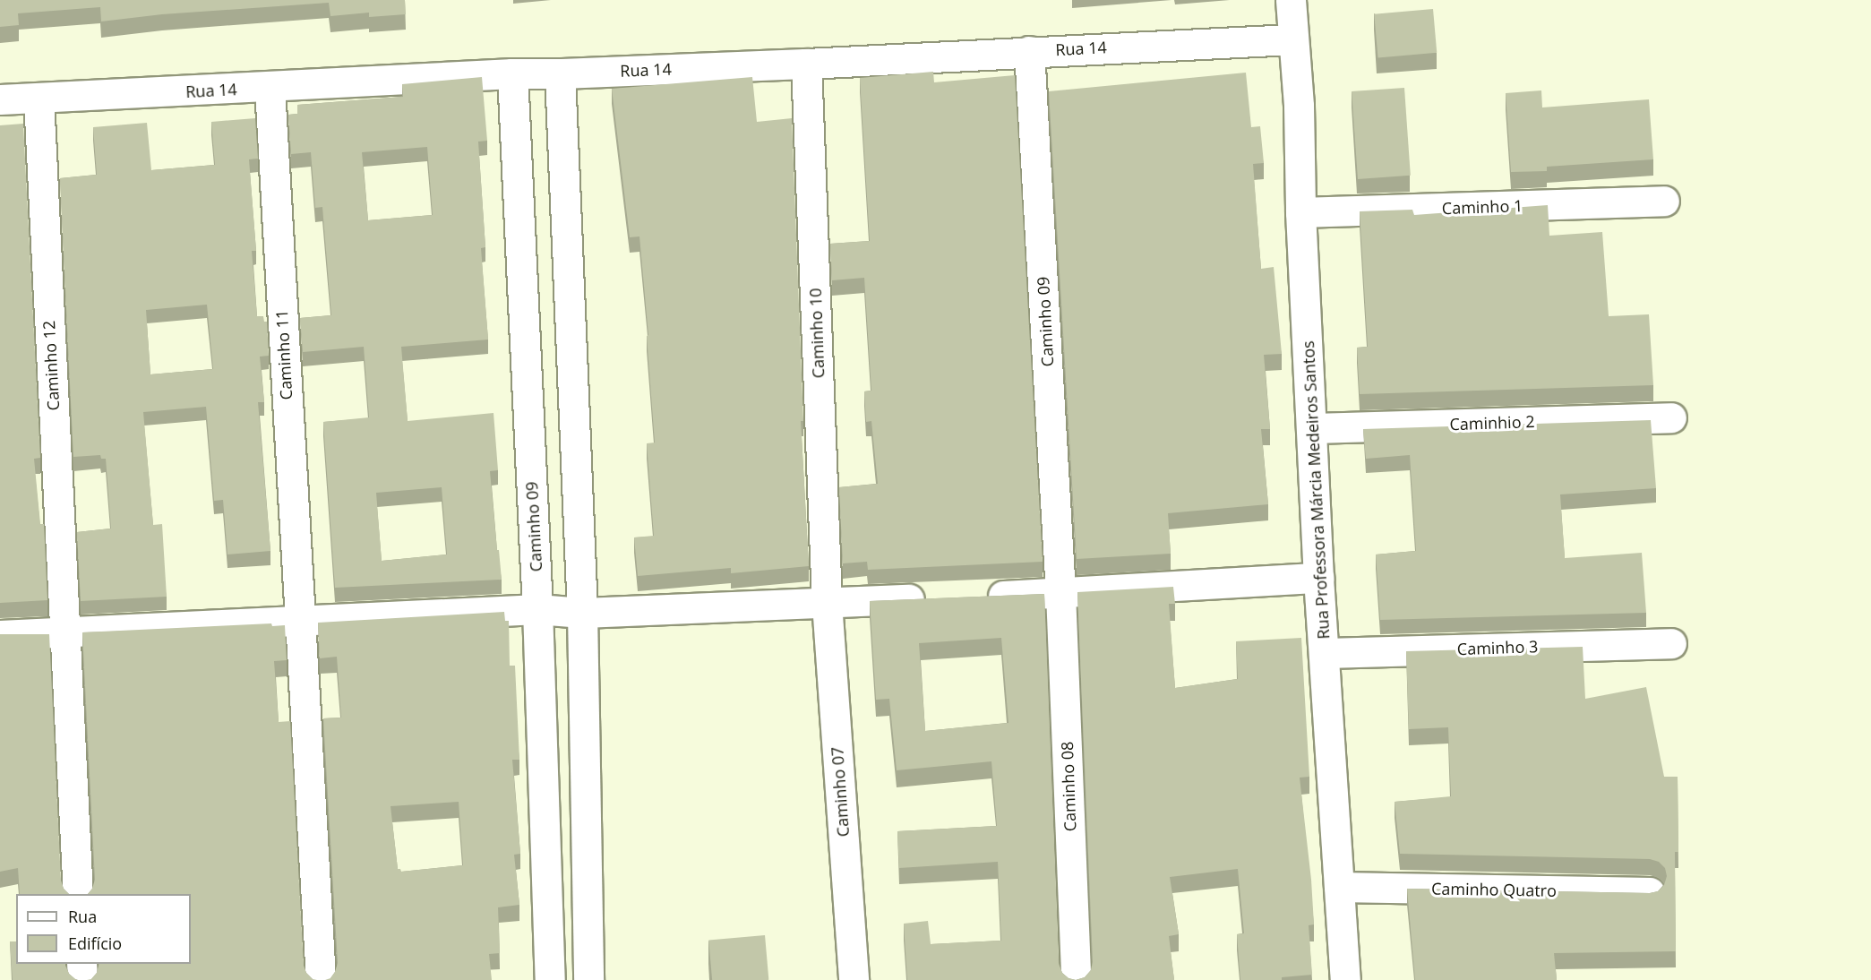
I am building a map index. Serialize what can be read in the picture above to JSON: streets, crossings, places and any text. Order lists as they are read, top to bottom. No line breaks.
{"streets":{"street":["Rua 14","Caminho 1","Caminho 09","Caminho 10","Caminho 11","Caminho 12","Caminhio 2","Rua Professora Márcia Medeiros Santos","Caminho 3","Caminho 08","Caminho 07","Caminho Quatro"]},"crossings":[["Rua 14","Caminho 09"],["Rua 14","Caminho 10"],["Rua 14","Caminho 11"],["Rua 14","Caminho 12"],["Rua 14","Rua Professora Márcia Medeiros Santos"],["Caminho 1","Rua Professora Márcia Medeiros Santos"],["Caminho 09","Caminho 08"],["Caminho 10","Caminho 07"],["Caminhio 2","Rua Professora Márcia Medeiros Santos"],["Rua Professora Márcia Medeiros Santos","Caminho 3"],["Rua Professora Márcia Medeiros Santos","Caminho Quatro"]],"legend":["Rua","Edifício"]}
